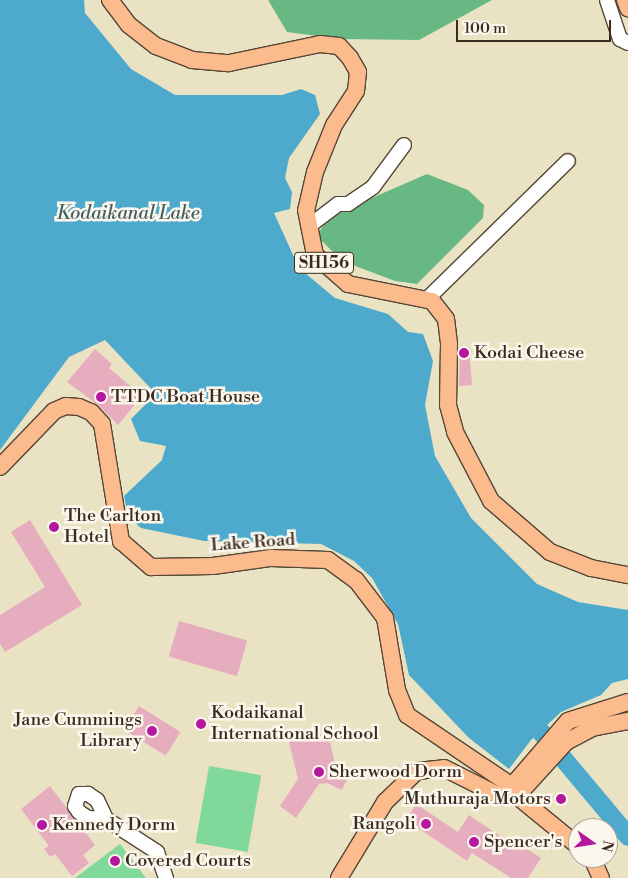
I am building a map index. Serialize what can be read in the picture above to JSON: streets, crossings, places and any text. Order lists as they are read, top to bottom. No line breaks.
{"streets":{"main road":["SH156","Lake Road"]},"water":["Kodaikanal Lake"],"places":["Kodai Cheese","TTDC Boat House","The Carlton Hotel","Kodaikanal International School","Jane Cummings Library","Sherwood Dorm","Muthuraja Motors","Rangoli","Kennedy Dorm","Spencer's","Covered Courts"],"scale_bar":"100 m","north":"right"}
